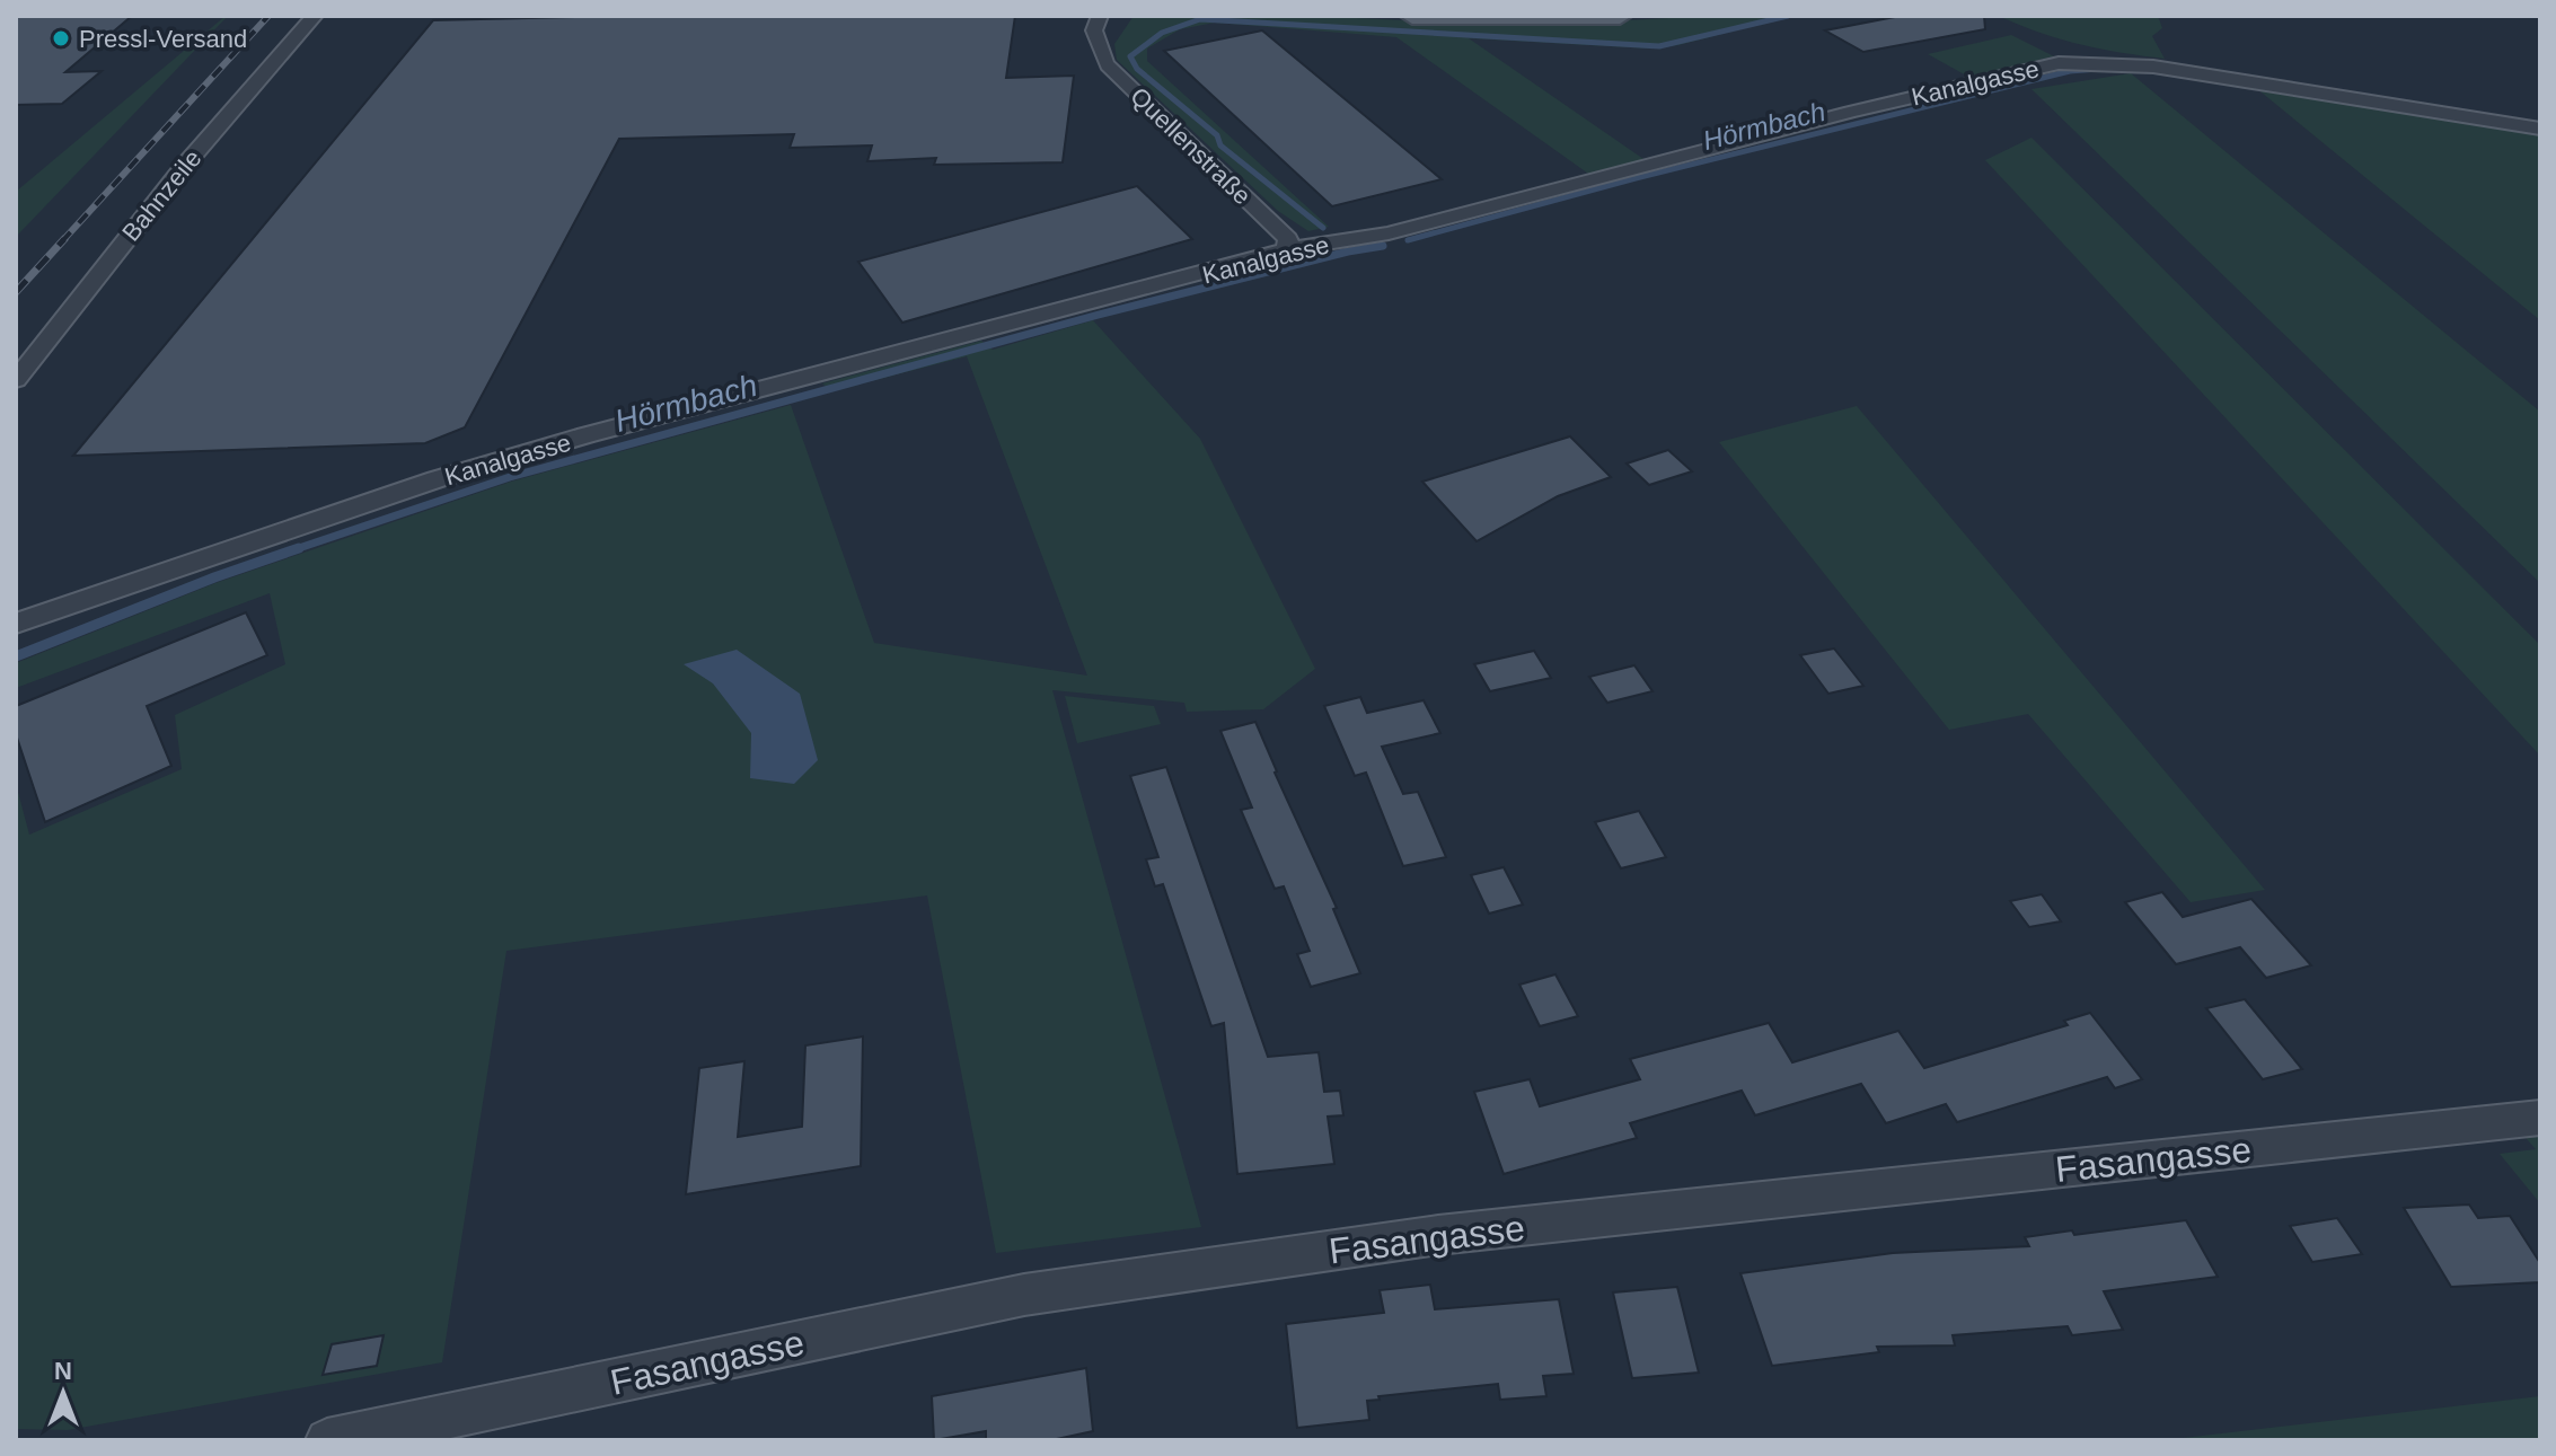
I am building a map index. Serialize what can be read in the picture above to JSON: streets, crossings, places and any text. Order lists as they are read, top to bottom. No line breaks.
{"streets":{"street":["Kanalgasse","Quellenstraße","Bahnzeile","Fasangasse"]},"crossings":[["Kanalgasse","Quellenstraße"]],"water":["Hörmbach"],"places":["Pressl-Versand"],"north":"top"}
